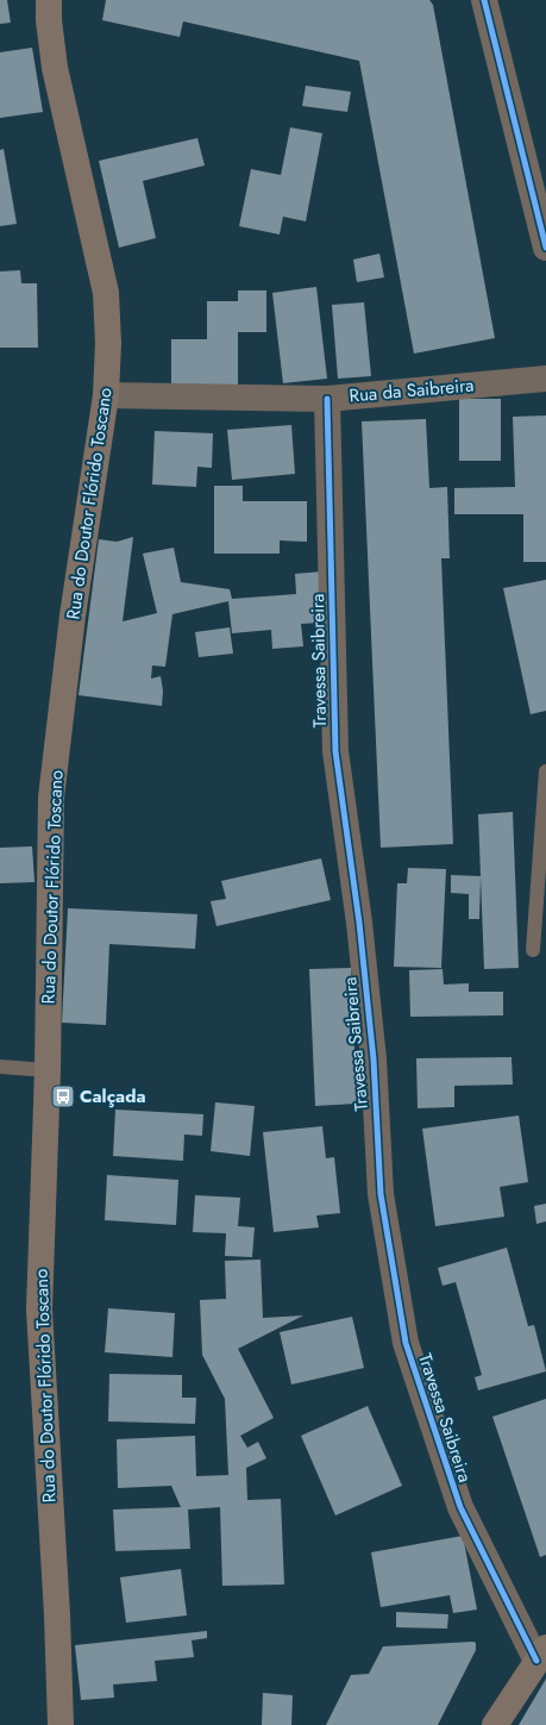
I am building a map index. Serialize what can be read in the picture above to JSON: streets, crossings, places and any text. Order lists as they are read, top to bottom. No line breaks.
{"streets":{"main road":["Rua do Doutor Flórido Toscano"],"street":["Rua da Saibreira","Travessa Saibreira"]},"crossings":[["Rua da Saibreira","Rua do Doutor Flórido Toscano"],["Rua da Saibreira","Travessa Saibreira"]],"places":{"bus stop":["Calçada"]}}
